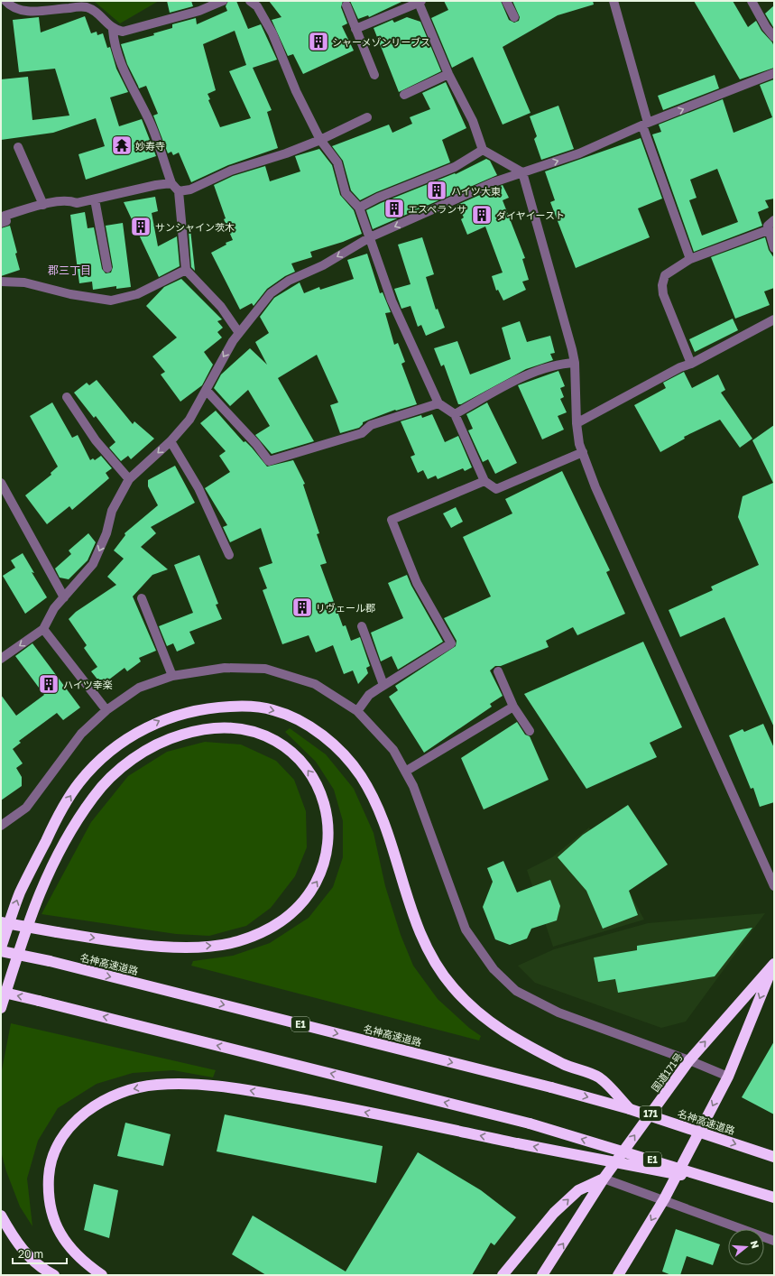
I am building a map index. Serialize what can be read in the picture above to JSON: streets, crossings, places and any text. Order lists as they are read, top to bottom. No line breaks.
{"streets":{"highway":["名神高速道路","E1","国道171号","171"]},"districts":["郡三丁目"],"places":{"building":["シャーメゾンリーブス","ハイツ大東","エスペランサ","ダイヤイースト","サンシャイン茨木","リヴェール郡","ハイツ幸楽"],"temple":["妙寿寺"]},"scale_bar":"20 m","north":"right"}
